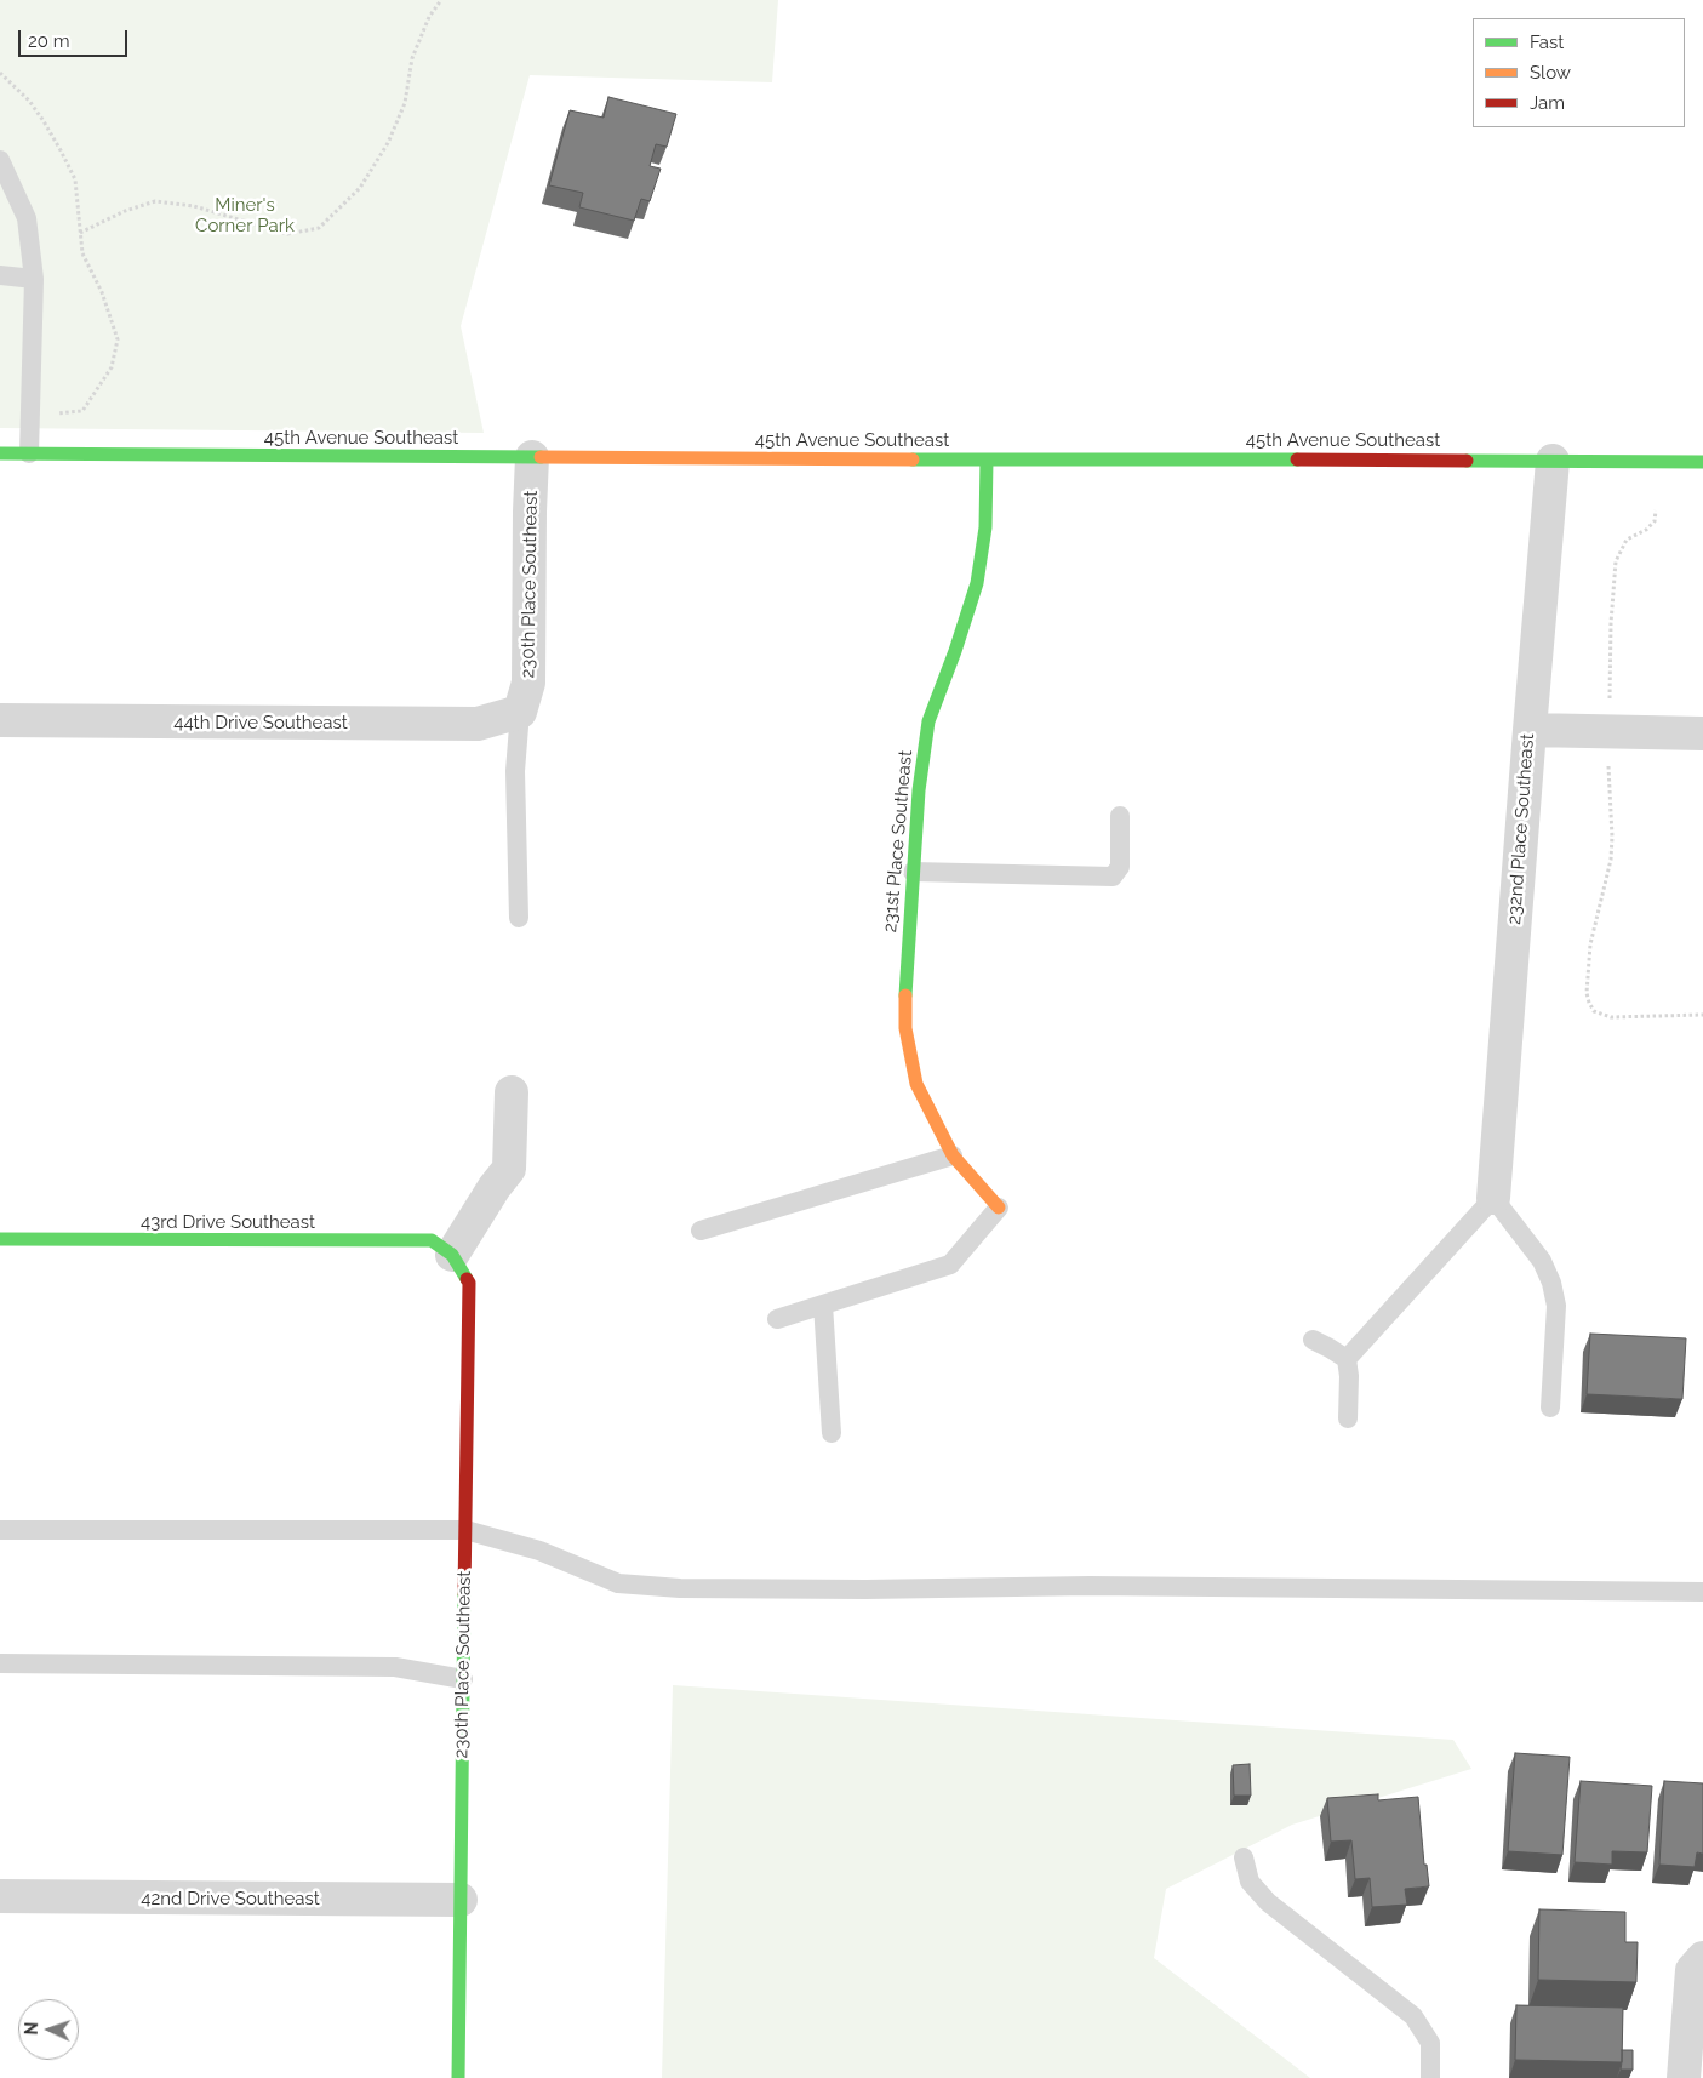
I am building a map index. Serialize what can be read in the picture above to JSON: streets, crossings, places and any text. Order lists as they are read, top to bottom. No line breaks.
{"streets":{"street":["45th Avenue Southeast","230th Place Southeast","44th Drive Southeast","232nd Place Southeast","231st Place Southeast","43rd Drive Southeast","42nd Drive Southeast"]},"crossings":[["45th Avenue Southeast","230th Place Southeast"],["45th Avenue Southeast","232nd Place Southeast"],["45th Avenue Southeast","231st Place Southeast"],["230th Place Southeast","44th Drive Southeast"],["230th Place Southeast","43rd Drive Southeast"],["230th Place Southeast","42nd Drive Southeast"]],"parks":["Miner's Corner Park"],"legend":["Fast","Slow","Jam"],"scale_bar":"20 m","north":"left"}
